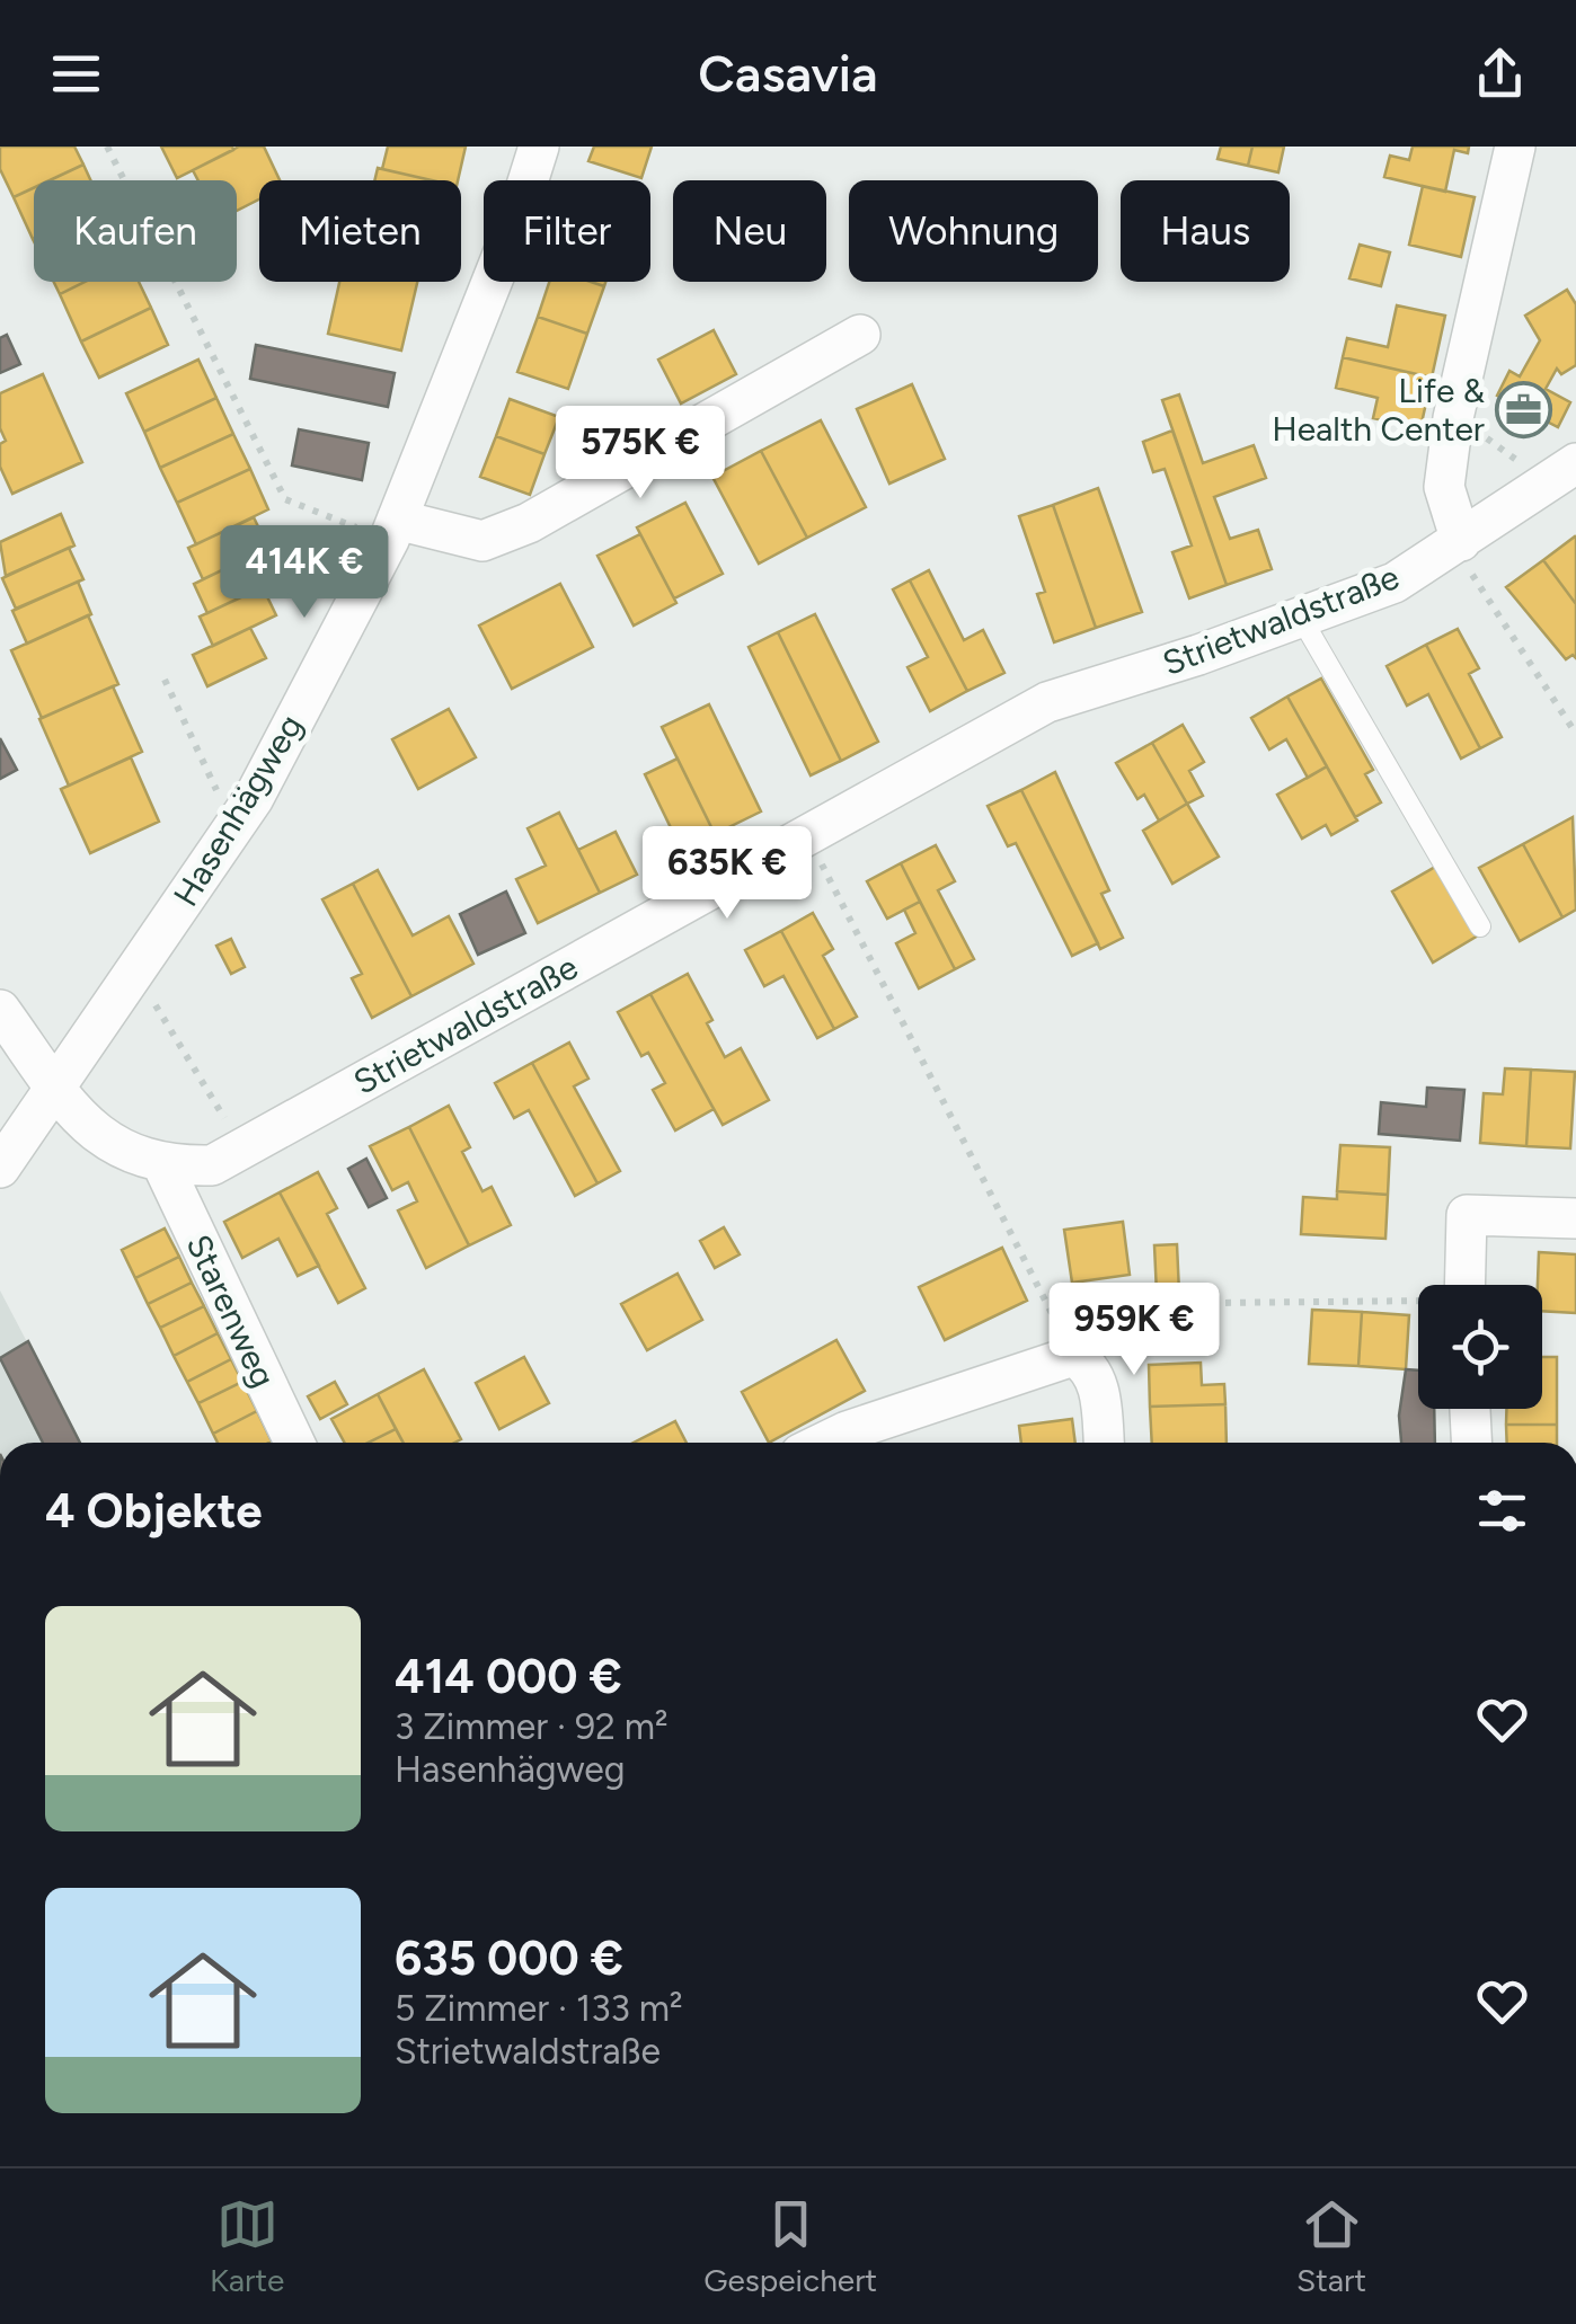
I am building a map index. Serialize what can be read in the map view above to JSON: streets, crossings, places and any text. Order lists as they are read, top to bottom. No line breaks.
{"streets":{"street":["Strietwaldstraße","Hasenhägweg","Starenweg"]},"crossings":[["Strietwaldstraße","Starenweg"]],"places":{"office":["Life & Health Center"]},"page":{"header":"Casavia","chip":["Kaufen","Mieten","Filter","Neu","Wohnung","Haus"],"price":["575K €","414K €","635K €","959K €"],"heading":"4 Objekte","list":[{"name":"414 000 €","note":"3 Zimmer · 92 m² · Hasenhägweg"},{"name":"635 000 €","note":"5 Zimmer · 133 m² · Strietwaldstraße"}],"tabs":["Karte","Gespeichert","Start"]}}
